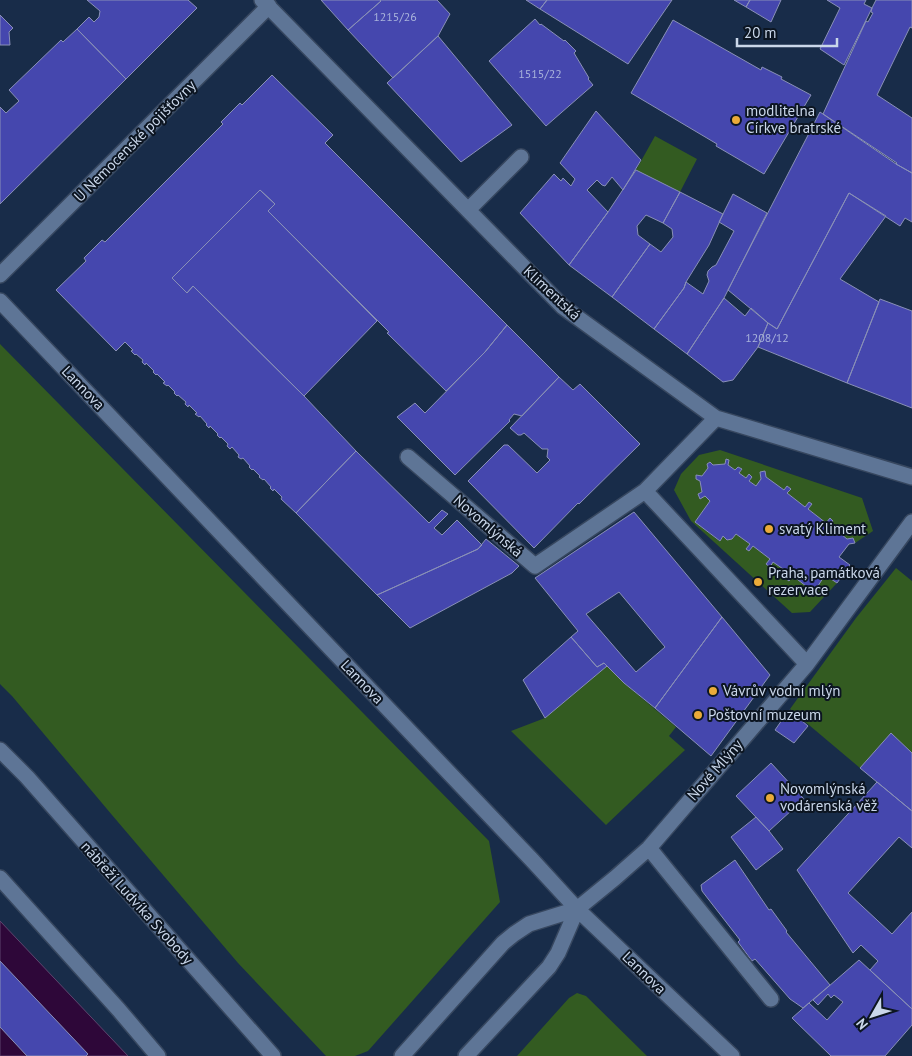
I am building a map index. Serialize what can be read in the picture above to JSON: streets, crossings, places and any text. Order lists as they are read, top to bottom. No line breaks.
{"streets":{"street":["U Nemocenské pojišťovny","Klimentská","Lannova","Novomlýnská","Nové Mlýny","nábřeží Ludvíka Svobody"]},"crossings":[["U Nemocenské pojišťovny","Klimentská"],["Klimentská","Novomlýnská"],["Lannova","Nové Mlýny"]],"places":["modlitelna Církve bratrské","svatý Kliment","Praha, památková rezervace","Vávrův vodní mlýn","Poštovní muzeum","Novomlýnská vodárenská věž"],"house_numbers":["1215/26","1515/22","1208/12"],"scale_bar":"20 m","north":"bottom left"}
